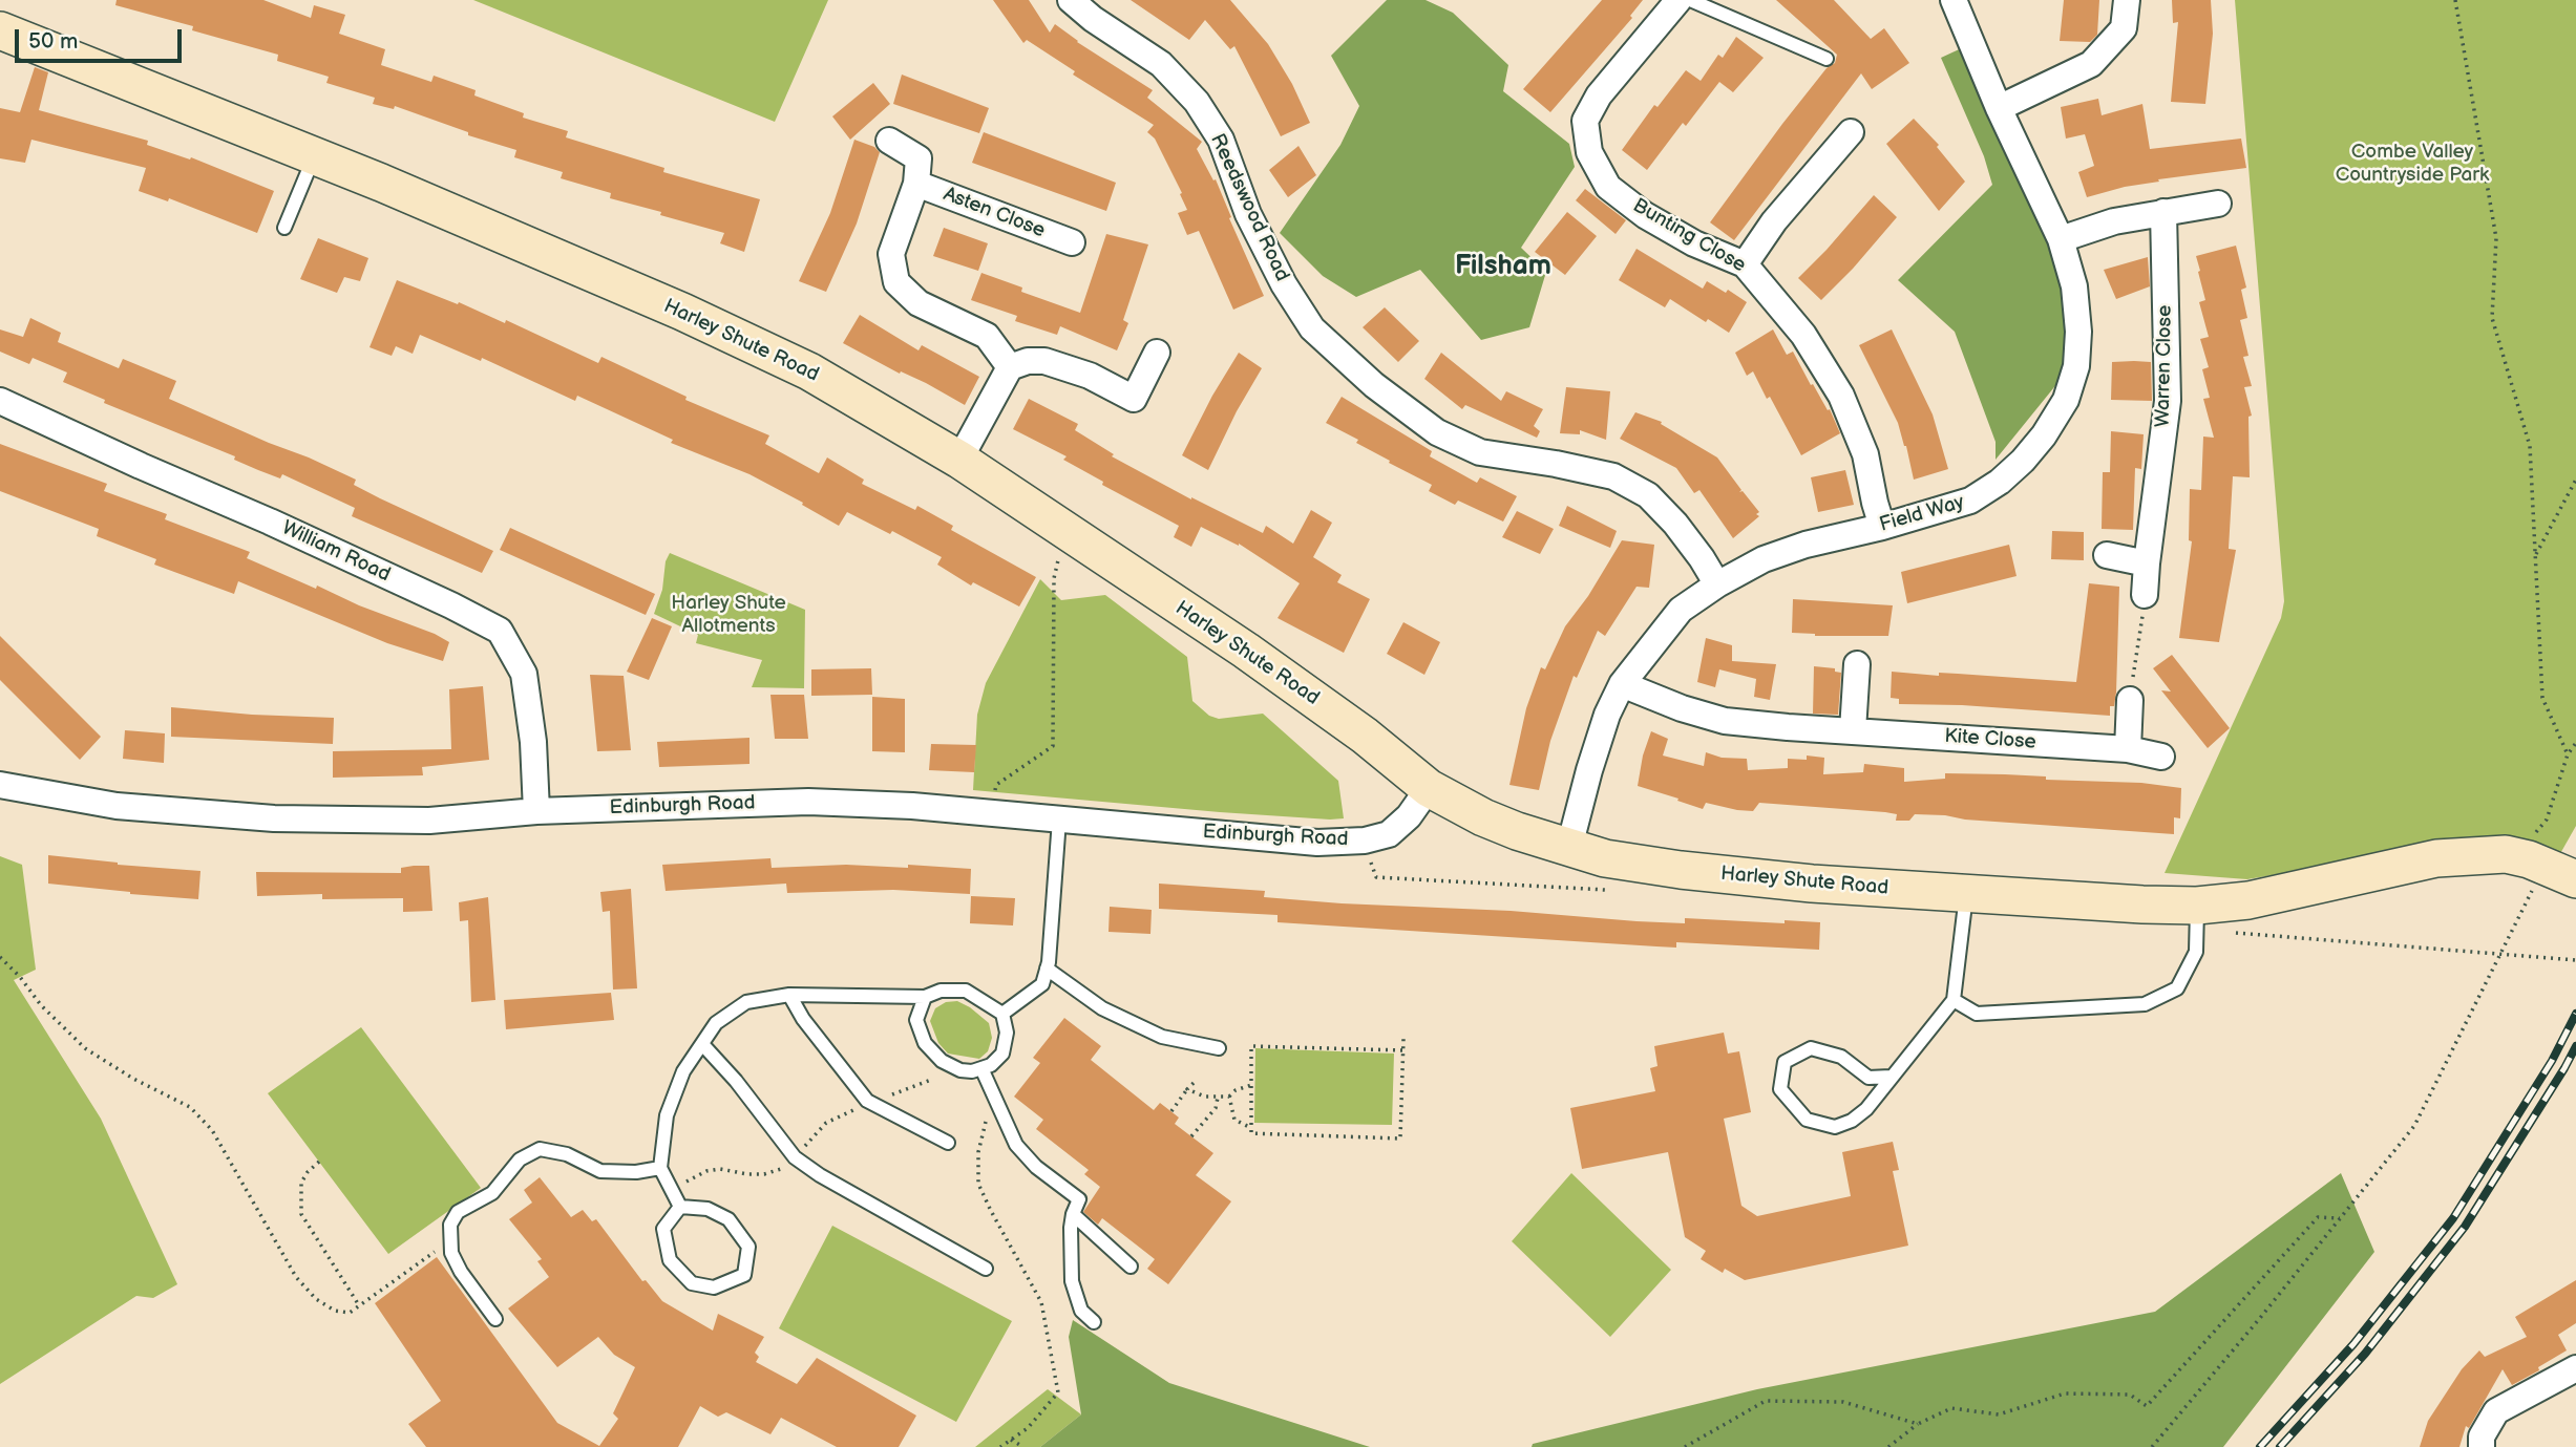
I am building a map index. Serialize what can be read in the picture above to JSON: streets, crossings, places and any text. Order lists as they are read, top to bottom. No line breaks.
{"streets":{"main road":["Harley Shute Road"],"street":["Reedswood Road","Asten Close","Bunting Close","Warren Close","Field Way","William Road","Kite Close","Edinburgh Road"]},"crossings":[["Reedswood Road","Field Way"],["Bunting Close","Field Way"],["Harley Shute Road","Field Way"],["Harley Shute Road","Edinburgh Road"],["Field Way","Kite Close"],["William Road","Edinburgh Road"]],"districts":["Filsham"],"parks":["Combe Valley Countryside Park","Harley Shute Allotments"],"scale_bar":"50 m"}
